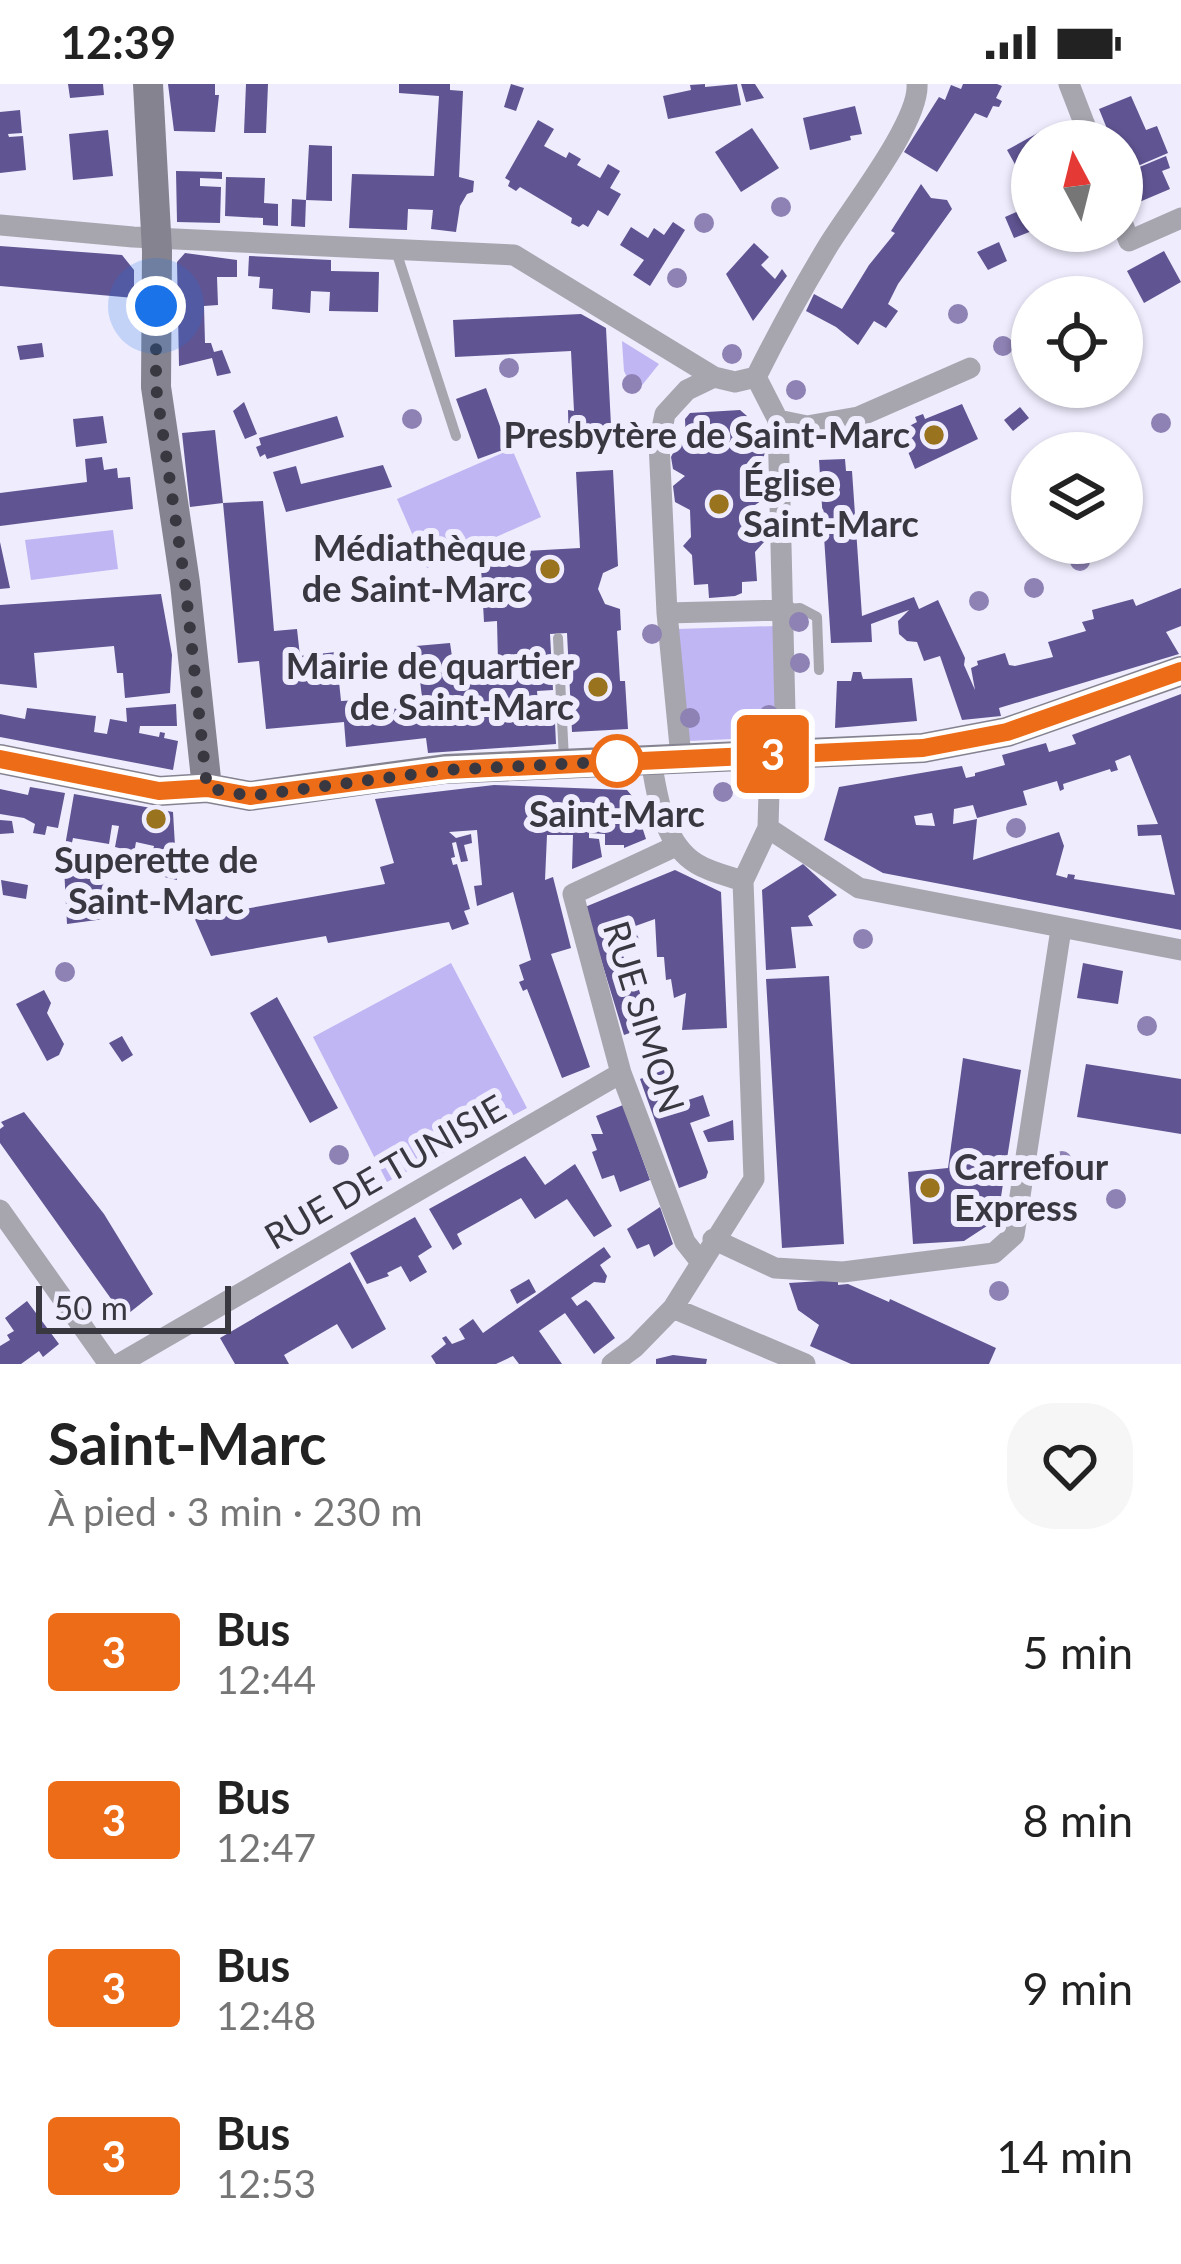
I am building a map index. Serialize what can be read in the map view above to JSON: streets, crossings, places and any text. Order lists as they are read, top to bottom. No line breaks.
{"streets":{"street":["RUE SIMON","RUE DE TUNISIE"]},"crossings":[["RUE SIMON","RUE DE TUNISIE"]],"places":["Presbytère de Saint-Marc","Église Saint-Marc","Médiathèque de Saint-Marc","Mairie de quartier de Saint-Marc","Saint-Marc","Superette de Saint-Marc","Carrefour Express"],"lines":["bus line 3"],"scale_bar":"50 m","north":"top","page":{"status":"12:39","on_map":"3","scale":"50 m","heading":["Saint-Marc","À pied · 3 min · 230 m"],"list":[{"mark":"3","name":"Bus","note":"12:44","value":"5 min"},{"mark":"3","name":"Bus","note":"12:47","value":"8 min"},{"mark":"3","name":"Bus","note":"12:48","value":"9 min"},{"mark":"3","name":"Bus","note":"12:53","value":"14 min"}]}}
